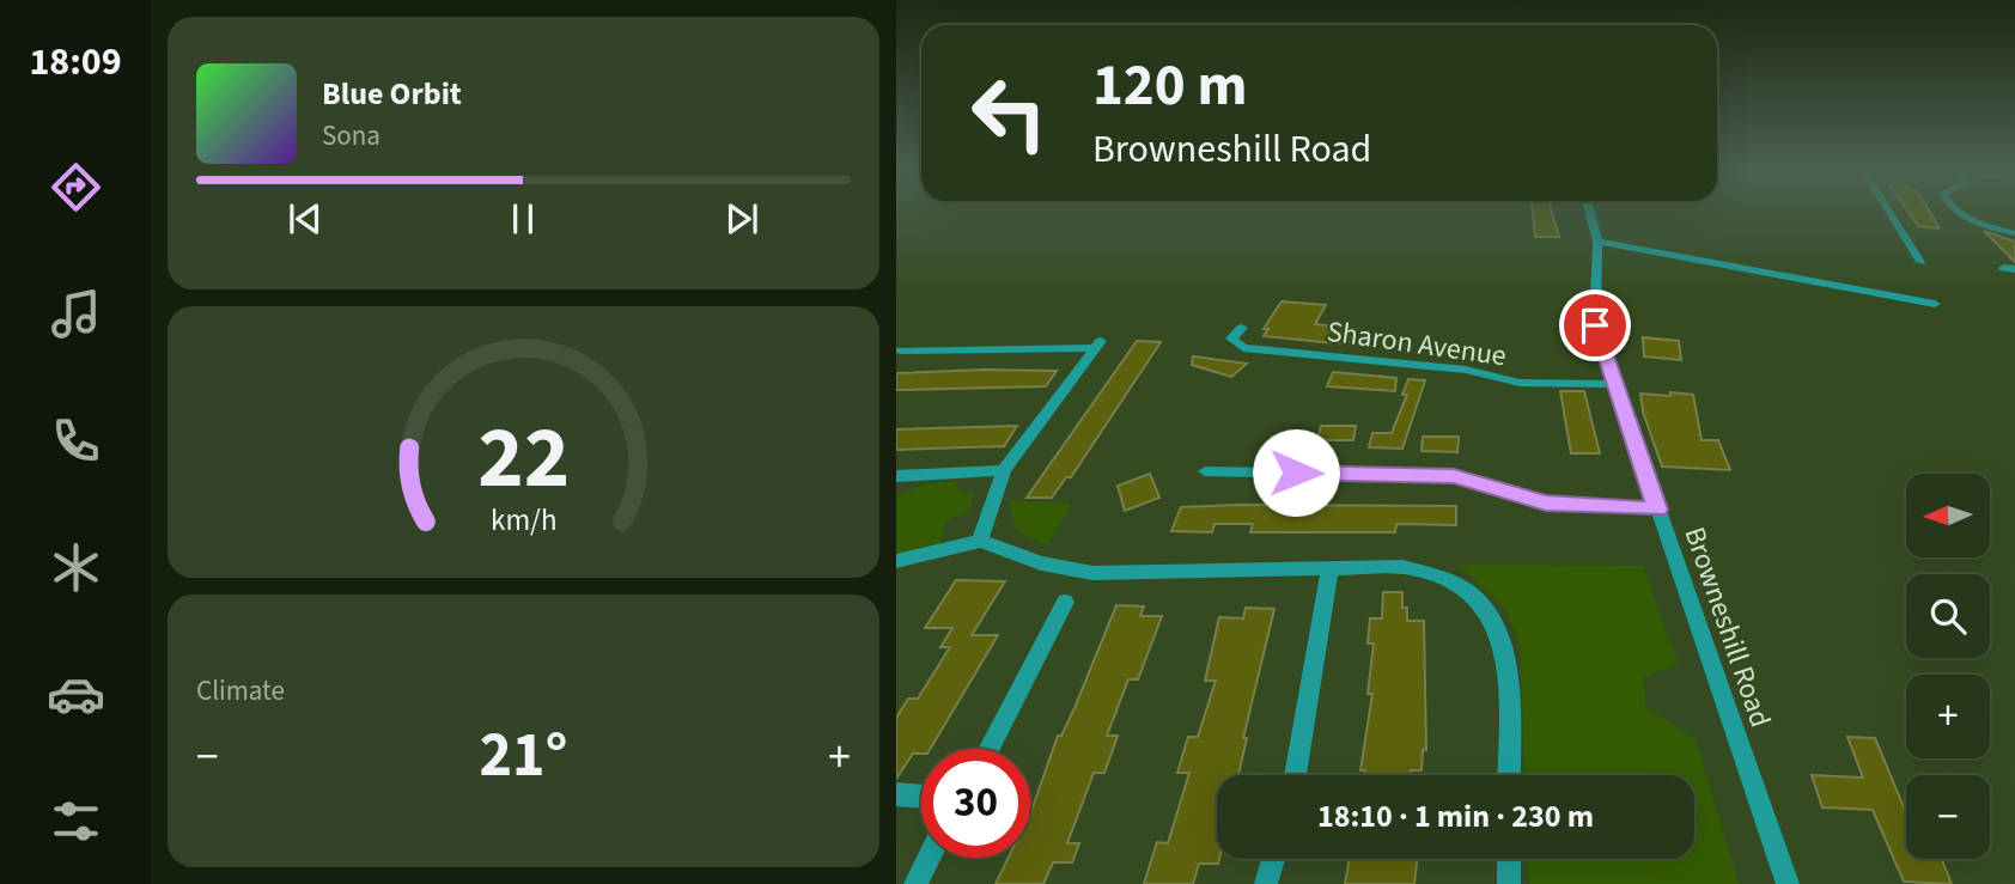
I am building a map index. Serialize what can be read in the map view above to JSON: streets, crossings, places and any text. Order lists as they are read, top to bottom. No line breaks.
{"streets":{"street":["Sharon Avenue","Browneshill Road"]},"crossings":[["Sharon Avenue","Browneshill Road"]],"north":"left","page":{"tabs":"18:09","turn":["120 m","Browneshill Road"],"song":["Blue Orbit","Sona"],"map_buttons":["+","−"],"tile":"Climate","heat":["−","21°","+"],"limit":"30","trip":"18:10 · 1 min · 230 m","gauge":["22","km/h"]}}
